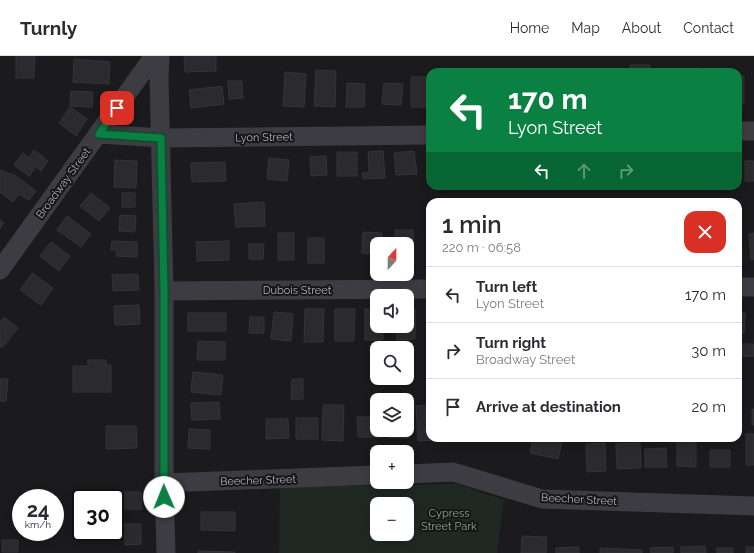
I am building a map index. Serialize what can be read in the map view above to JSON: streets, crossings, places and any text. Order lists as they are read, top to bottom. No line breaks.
{"streets":{"street":["Lyon Street","Broadway Street","Dubois Street","Beecher Street"]},"crossings":[["Lyon Street","Broadway Street"]],"parks":["Cypress Street Park"],"north":"top","page":{"header":"Turnly","nav":["Home","Map","About","Contact"],"turn":["170 m","Lyon Street"],"heading":["1 min","220 m · 06:58"],"map_buttons":["+","−"],"list":[{"name":"Turn left","note":"Lyon Street","value":"170 m"},{"name":"Turn right","note":"Broadway Street","value":"30 m"},{"name":"Arrive at destination","value":"20 m"}],"speed":"24 km/h","limit":"30"}}
